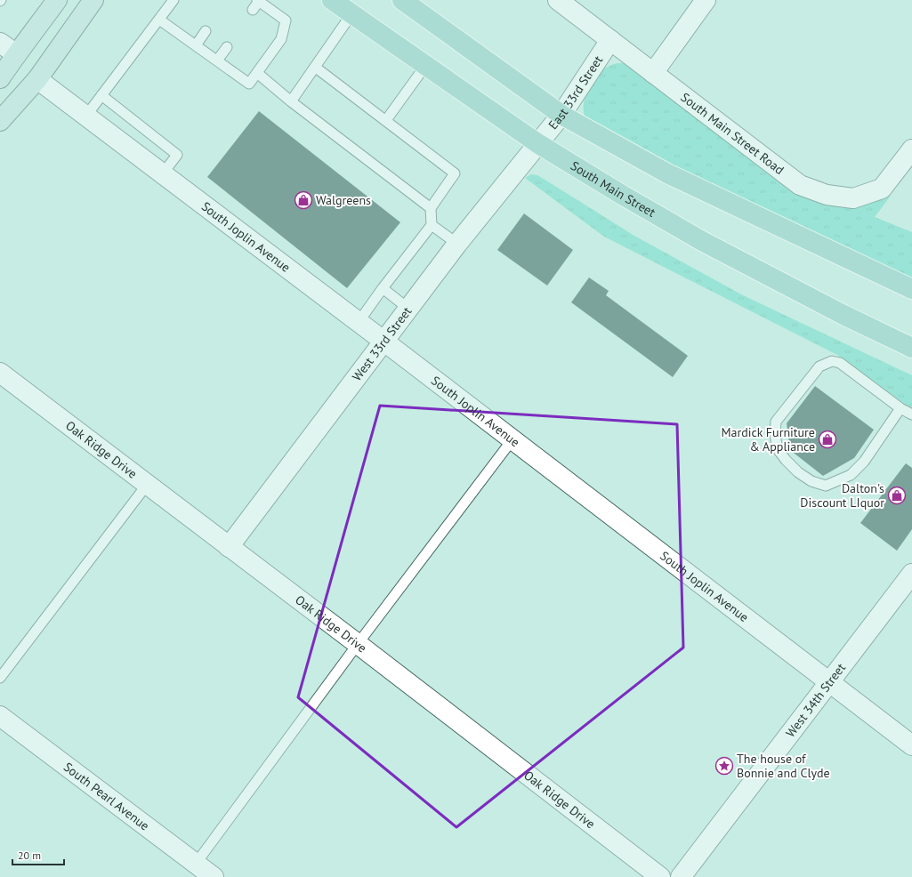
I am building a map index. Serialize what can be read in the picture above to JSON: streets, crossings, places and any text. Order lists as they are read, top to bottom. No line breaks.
{"streets":{"main road":["South Main Street"],"street":["East 33rd Street","South Main Street Road","South Joplin Avenue","West 33rd Street","Oak Ridge Drive","West 34th Street","South Pearl Avenue"]},"crossings":[["East 33rd Street","South Main Street Road"],["East 33rd Street","South Main Street"],["East 33rd Street","West 33rd Street"],["South Main Street","West 33rd Street"],["South Joplin Avenue","West 33rd Street"],["South Joplin Avenue","West 34th Street"],["West 33rd Street","Oak Ridge Drive"]],"places":{"shop":["Walgreens","Mardick Furniture & Appliance","Dalton's Discount LIquor"],"place":["The house of Bonnie and Clyde"]},"scale_bar":"20 m"}
